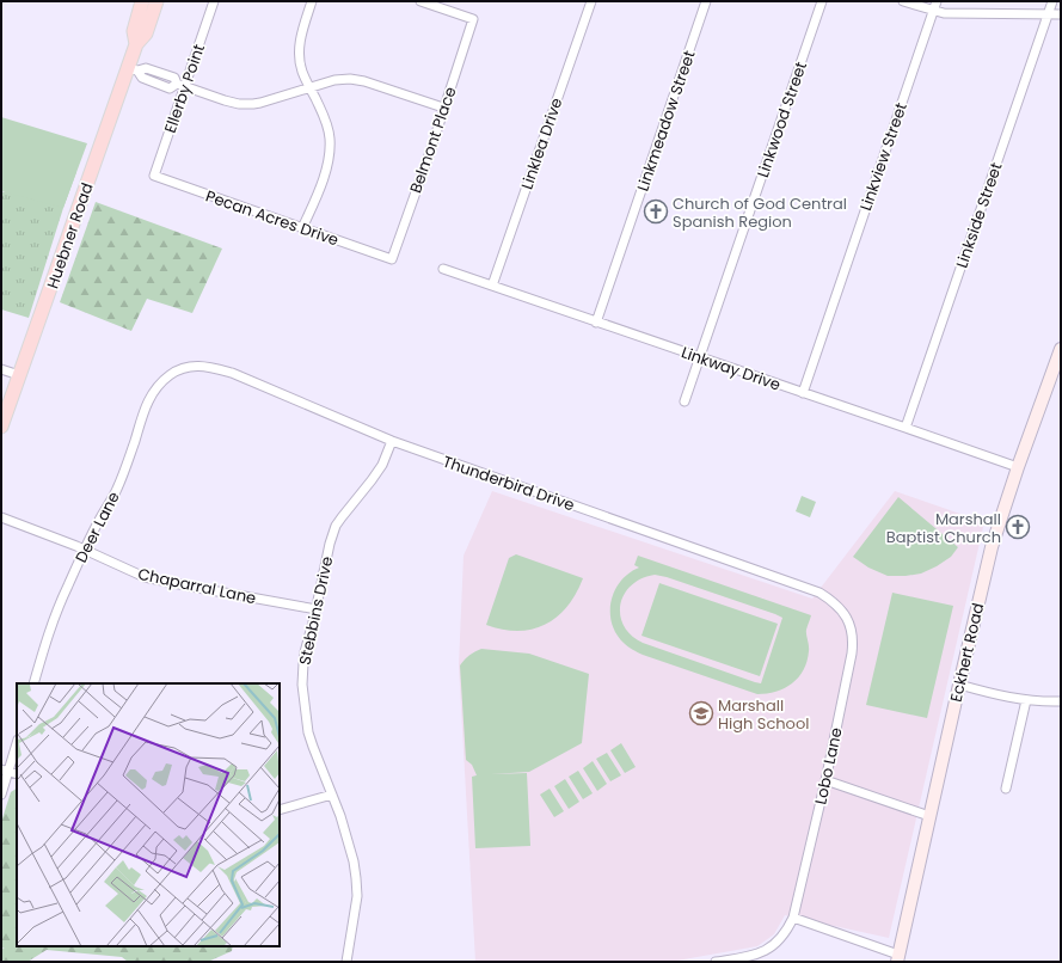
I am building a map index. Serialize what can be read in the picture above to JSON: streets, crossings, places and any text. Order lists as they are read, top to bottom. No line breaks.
{"streets":{"main road":["Huebner Road","Eckhert Road"],"street":["Ellerby Point","Linkwood Street","Linkmeadow Street","Belmont Place","Linklea Drive","Linkview Street","Linkside Street","Pecan Acres Drive","Linkway Drive","Thunderbird Drive","Deer Lane","Chaparral Lane","Stebbins Drive","Lobo Lane"]},"crossings":[["Ellerby Point","Pecan Acres Drive"],["Linkwood Street","Linkway Drive"],["Linkmeadow Street","Linkway Drive"],["Belmont Place","Pecan Acres Drive"],["Linklea Drive","Linkway Drive"],["Linkview Street","Linkway Drive"],["Linkside Street","Linkway Drive"],["Linkway Drive","Eckhert Road"],["Thunderbird Drive","Deer Lane"],["Thunderbird Drive","Stebbins Drive"],["Thunderbird Drive","Lobo Lane"],["Deer Lane","Chaparral Lane"],["Chaparral Lane","Stebbins Drive"]],"places":{"church":["Church of God Central Spanish Region","Marshall Baptist Church"],"school or university":["Marshall High School"]}}
